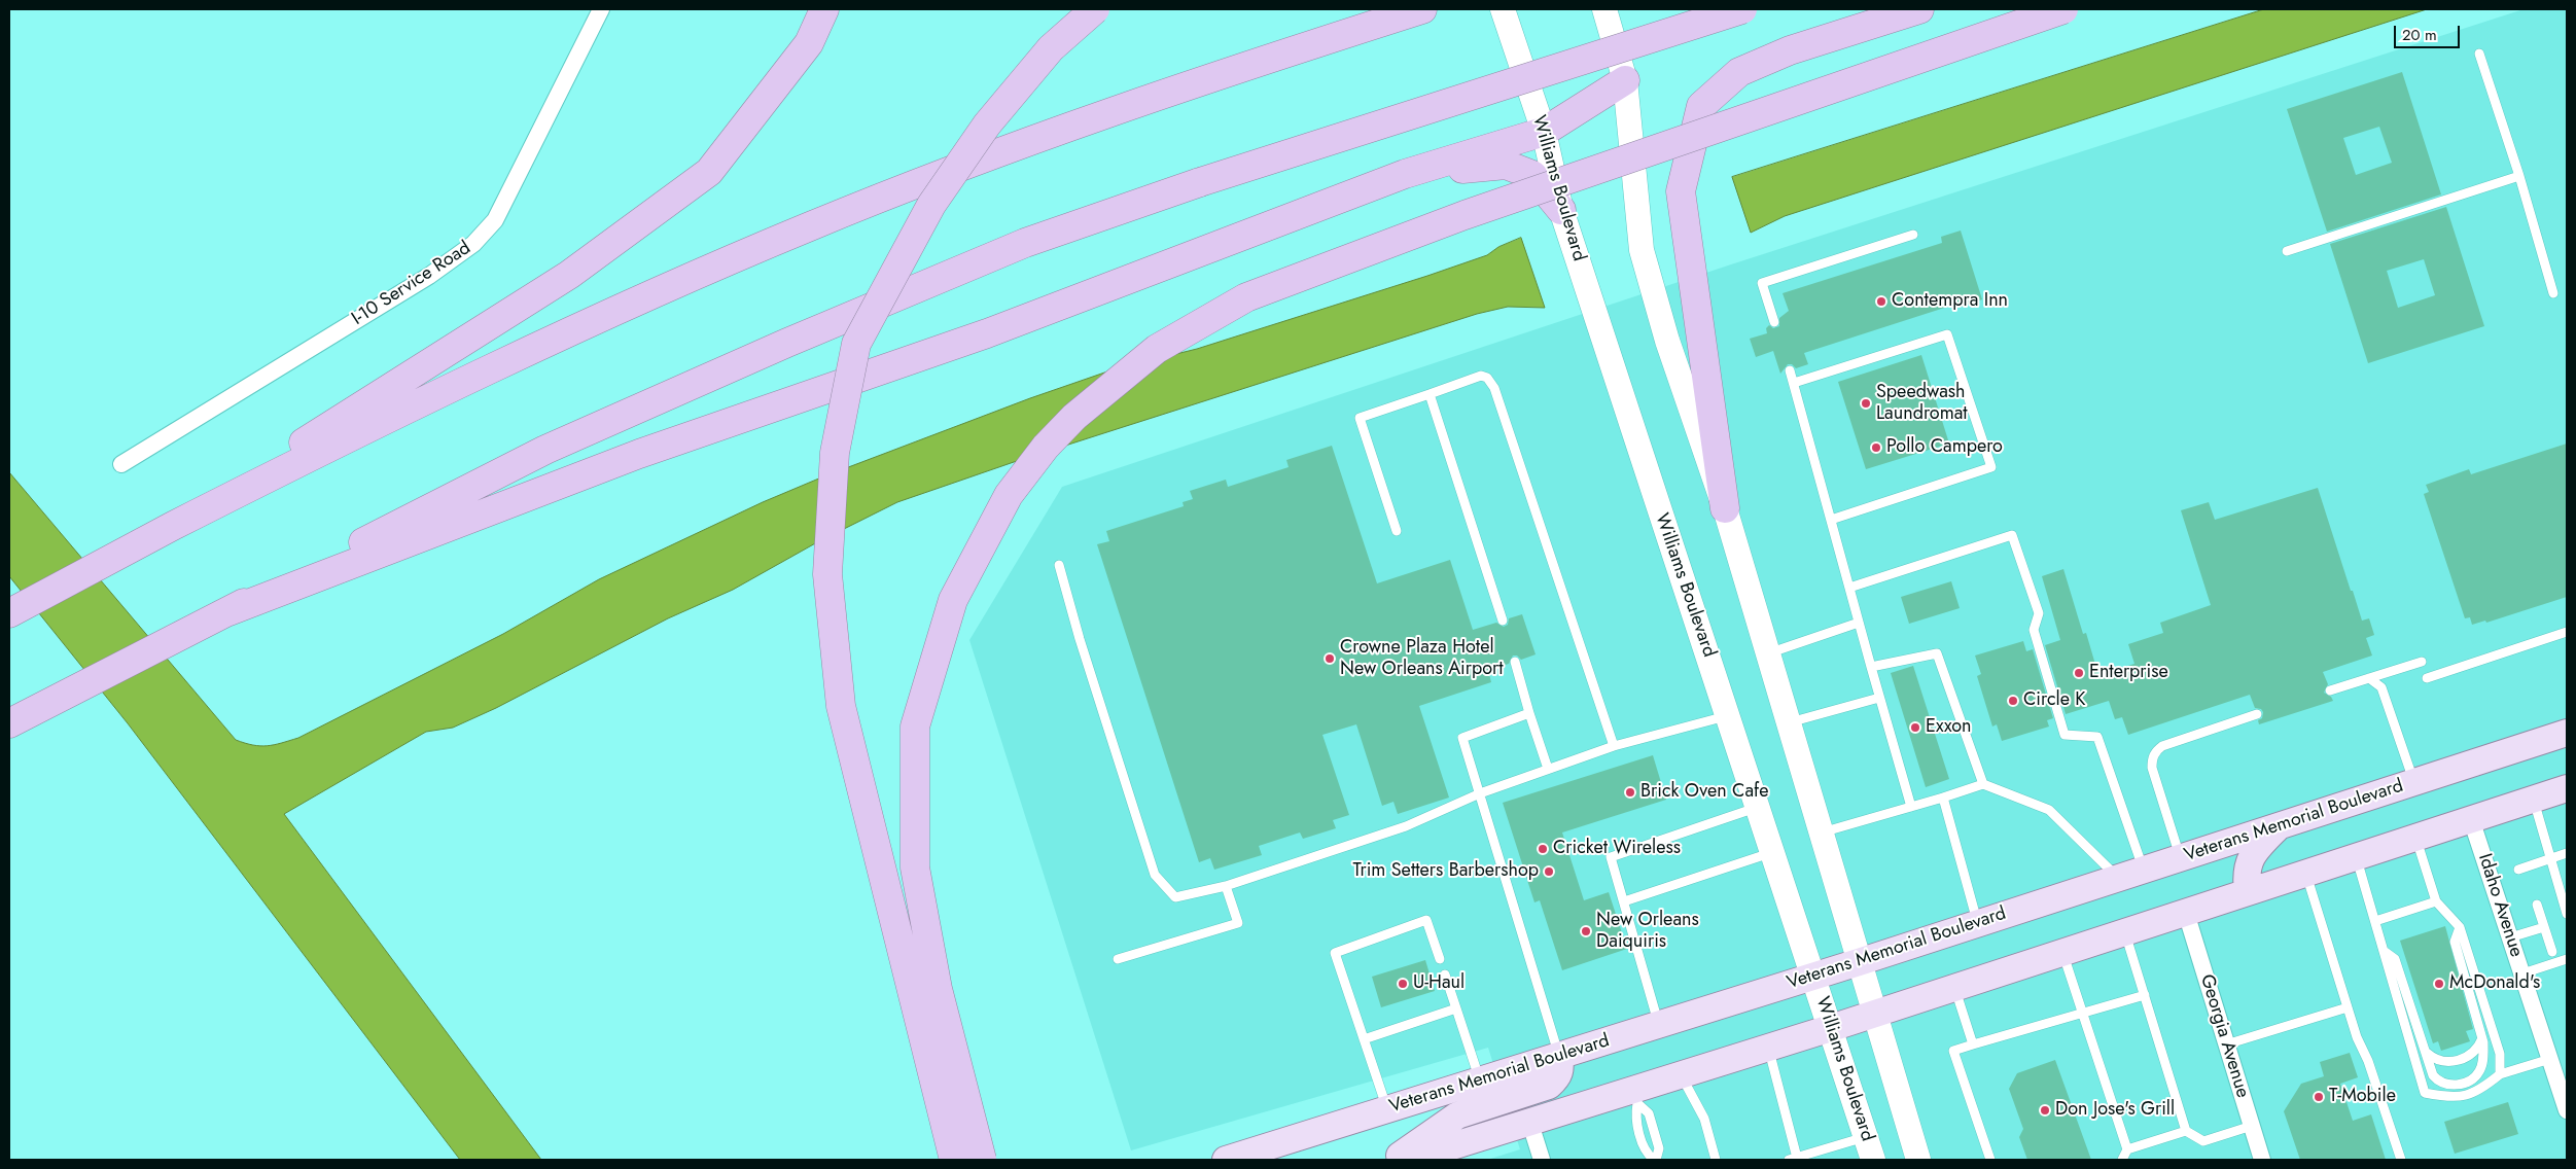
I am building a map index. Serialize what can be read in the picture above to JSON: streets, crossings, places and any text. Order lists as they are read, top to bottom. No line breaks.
{"streets":{"main road":["Williams Boulevard","Veterans Memorial Boulevard"],"street":["I-10 Service Road","Idaho Avenue","Georgia Avenue"]},"crossings":[["Williams Boulevard","Veterans Memorial Boulevard"]],"places":["Contempra Inn","Speedwash Laundromat","Pollo Campero","Crowne Plaza Hotel New Orleans Airport","Enterprise","Circle K","Exxon","Brick Oven Cafe","Cricket Wireless","Trim Setters Barbershop","New Orleans Daiquiris","U-Haul","McDonald's","T-Mobile","Don Jose's Grill"],"scale_bar":"20 m"}
